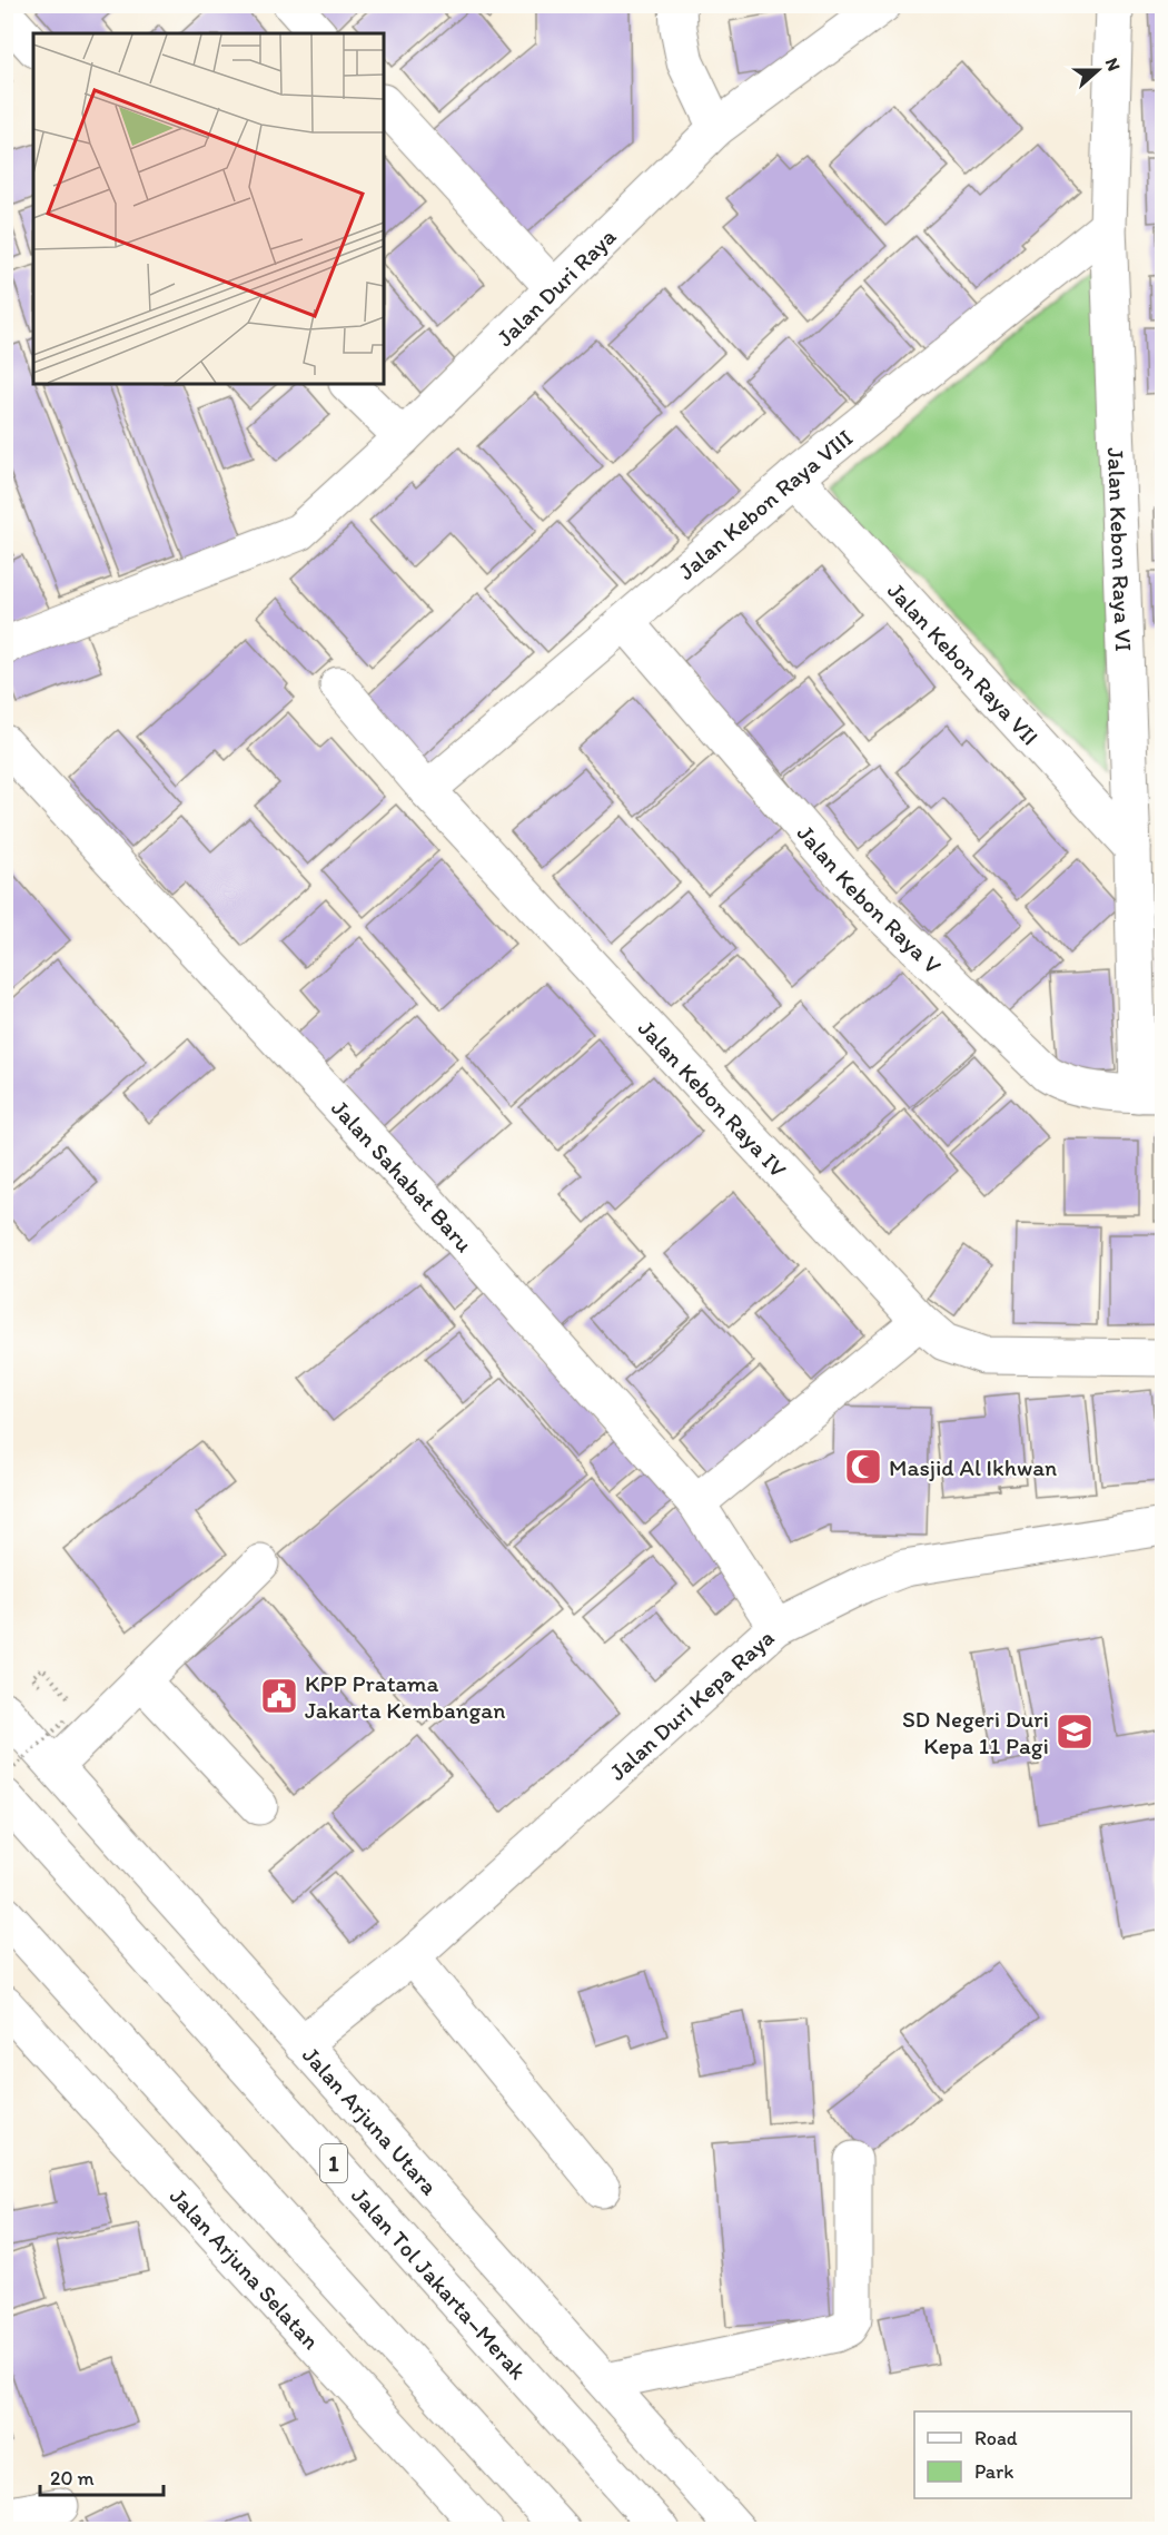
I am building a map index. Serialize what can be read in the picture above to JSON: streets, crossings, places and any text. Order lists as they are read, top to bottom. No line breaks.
{"streets":{"main road":["Jalan Duri Raya","Jalan Kebon Raya VIII","Jalan Kebon Raya VI","Jalan Kebon Raya VII","Jalan Kebon Raya V","Jalan Kebon Raya IV","Jalan Sahabat Baru","Jalan Duri Kepa Raya","Jalan Arjuna Utara","1","Jalan Arjuna Selatan","Jalan Tol Jakarta–Merak"]},"crossings":[["Jalan Kebon Raya VIII","Jalan Kebon Raya VI"],["Jalan Kebon Raya VIII","Jalan Kebon Raya VII"],["Jalan Kebon Raya VIII","Jalan Kebon Raya V"],["Jalan Kebon Raya VIII","Jalan Kebon Raya IV"],["Jalan Kebon Raya VI","Jalan Kebon Raya VII"],["Jalan Kebon Raya VI","Jalan Kebon Raya V"],["Jalan Sahabat Baru","Jalan Duri Kepa Raya"],["Jalan Duri Kepa Raya","Jalan Arjuna Utara"]],"places":{"mosque":["Masjid Al Ikhwan"],"public building":["KPP Pratama Jakarta Kembangan"],"school or university":["SD Negeri Duri Kepa 11 Pagi"]},"legend":["Road","Park"],"scale_bar":"20 m","north":"right"}
